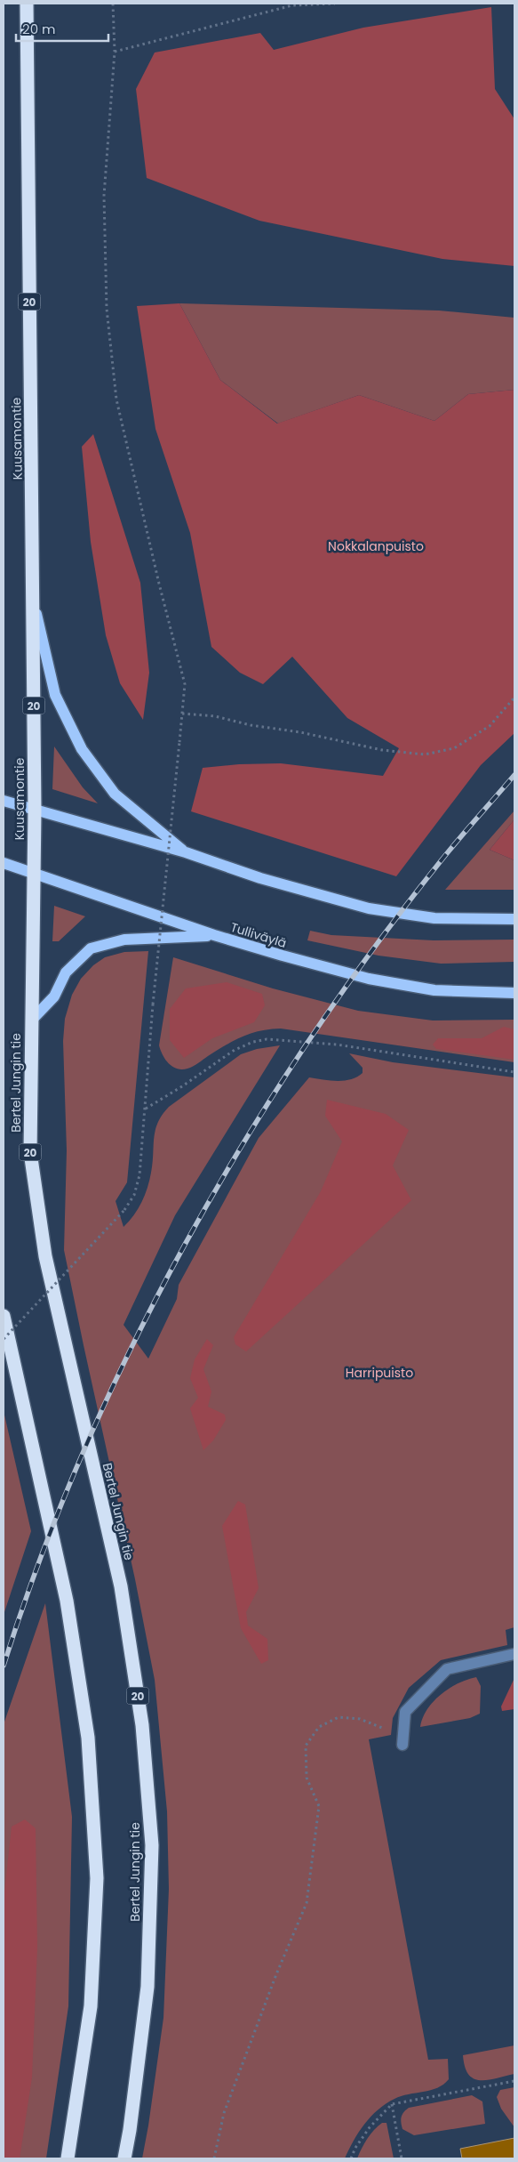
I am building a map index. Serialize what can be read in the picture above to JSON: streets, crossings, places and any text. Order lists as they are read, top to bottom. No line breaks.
{"streets":{"highway":["20","Kuusamontie","Bertel Jungin tie"],"main road":["Tulliväylä"]},"crossings":[["Kuusamontie","Tulliväylä"],["Kuusamontie","Bertel Jungin tie"],["Tulliväylä","Bertel Jungin tie"]],"parks":["Nokkalanpuisto","Harripuisto"],"scale_bar":"20 m"}
